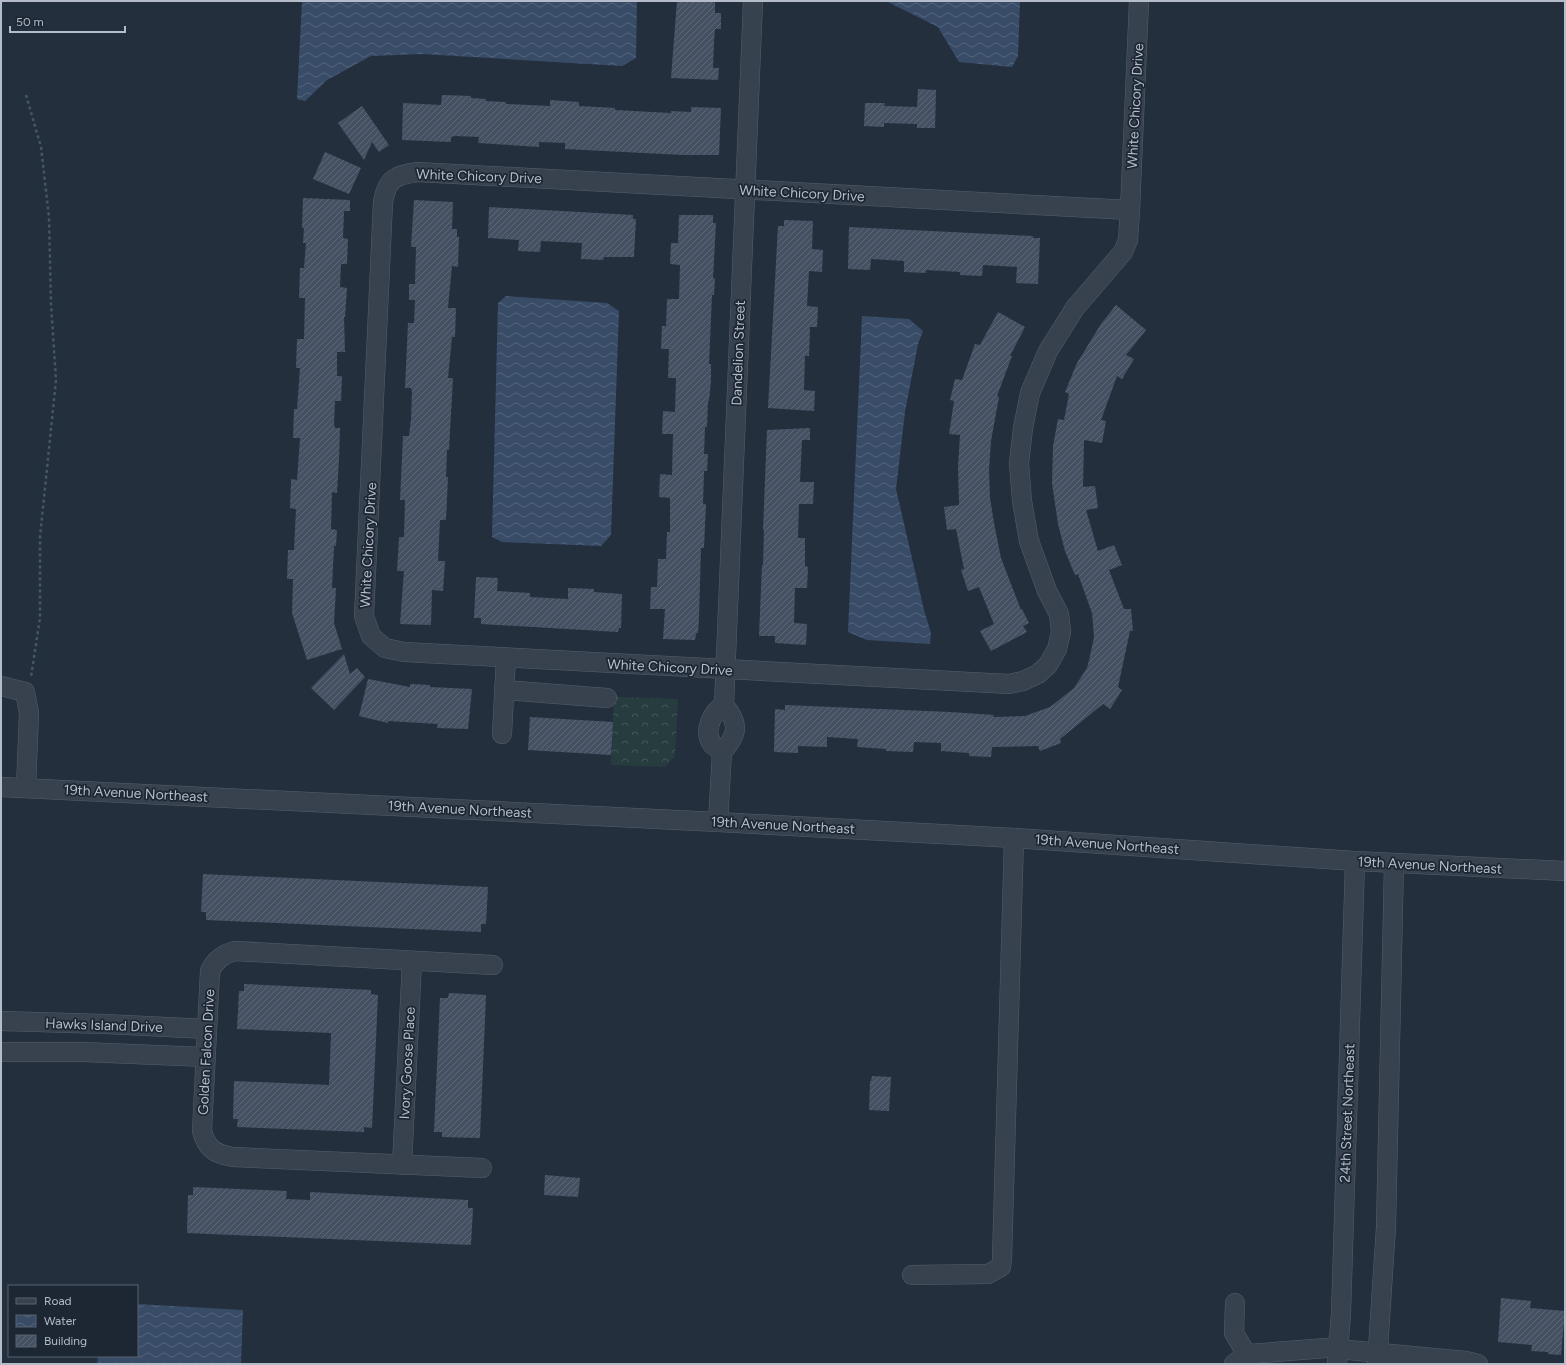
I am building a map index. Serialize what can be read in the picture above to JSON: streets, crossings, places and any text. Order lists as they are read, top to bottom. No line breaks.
{"streets":{"street":["White Chicory Drive","Dandelion Street","19th Avenue Northeast","Hawks Island Drive","Golden Falcon Drive","Ivory Goose Place","24th Street Northeast"]},"crossings":[["White Chicory Drive","Dandelion Street"],["19th Avenue Northeast","24th Street Northeast"],["Hawks Island Drive","Golden Falcon Drive"],["Golden Falcon Drive","Ivory Goose Place"]],"legend":["Road","Water","Building"],"scale_bar":"50 m"}
